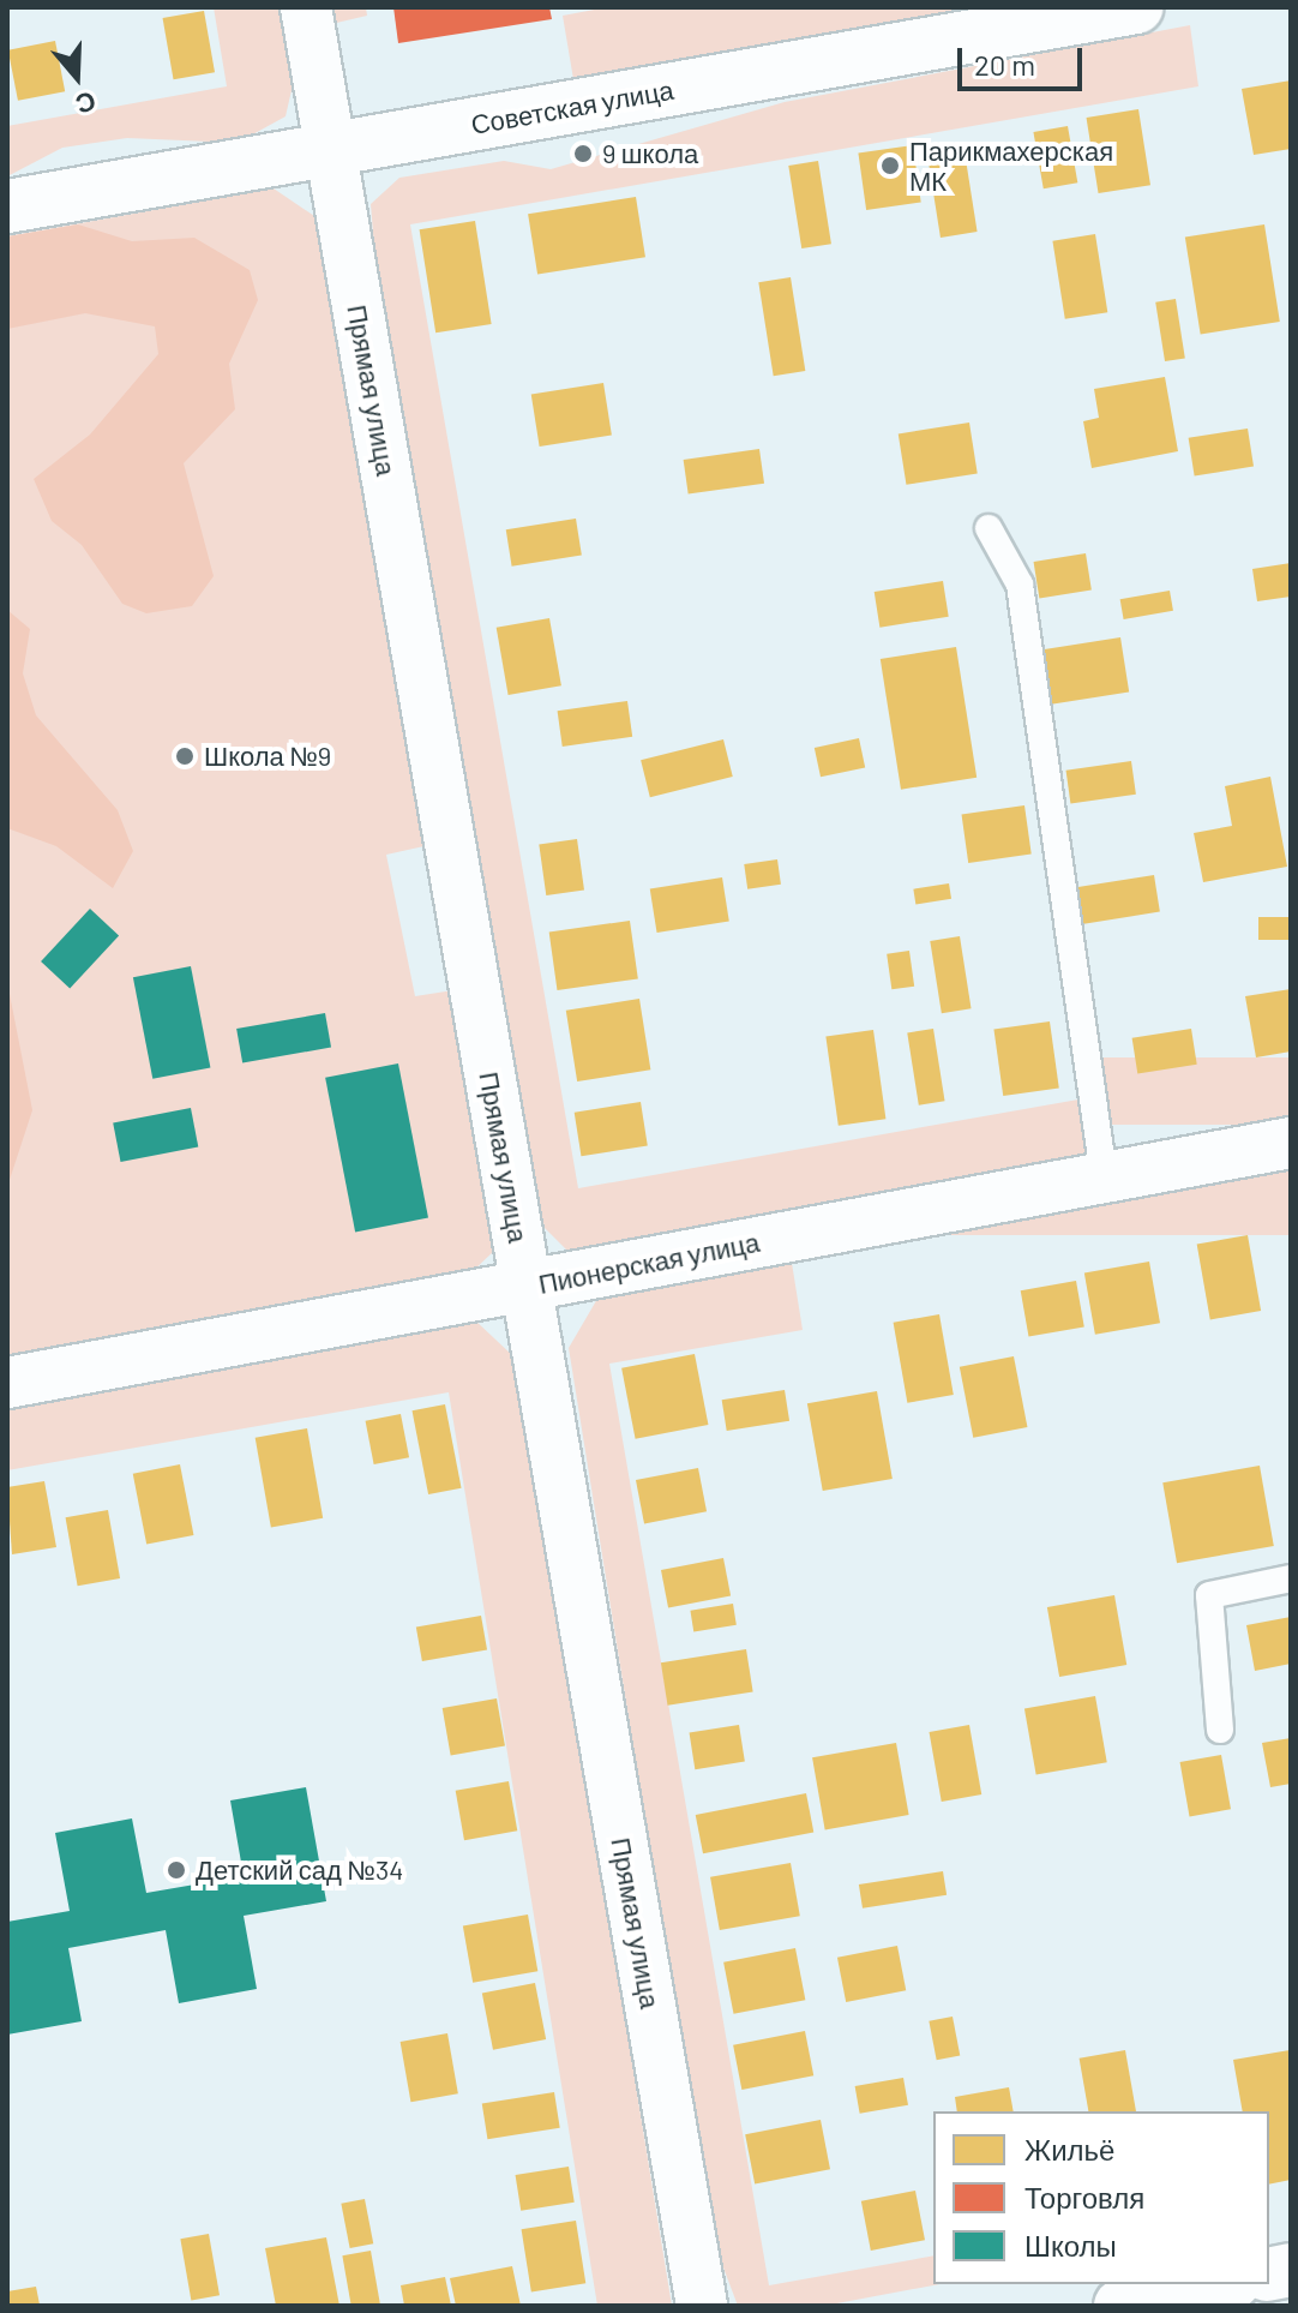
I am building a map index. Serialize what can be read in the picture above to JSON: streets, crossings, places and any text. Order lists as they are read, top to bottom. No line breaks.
{"streets":{"street":["Советская улица","Прямая улица","Пионерская улица"]},"crossings":[["Советская улица","Прямая улица"],["Прямая улица","Пионерская улица"]],"places":["9 школа","Парикмахерская МК","Школа №9","Детский сад №34"],"legend":["Жильё","Торговля","Школы"],"scale_bar":"20 m","north":"bottom"}
